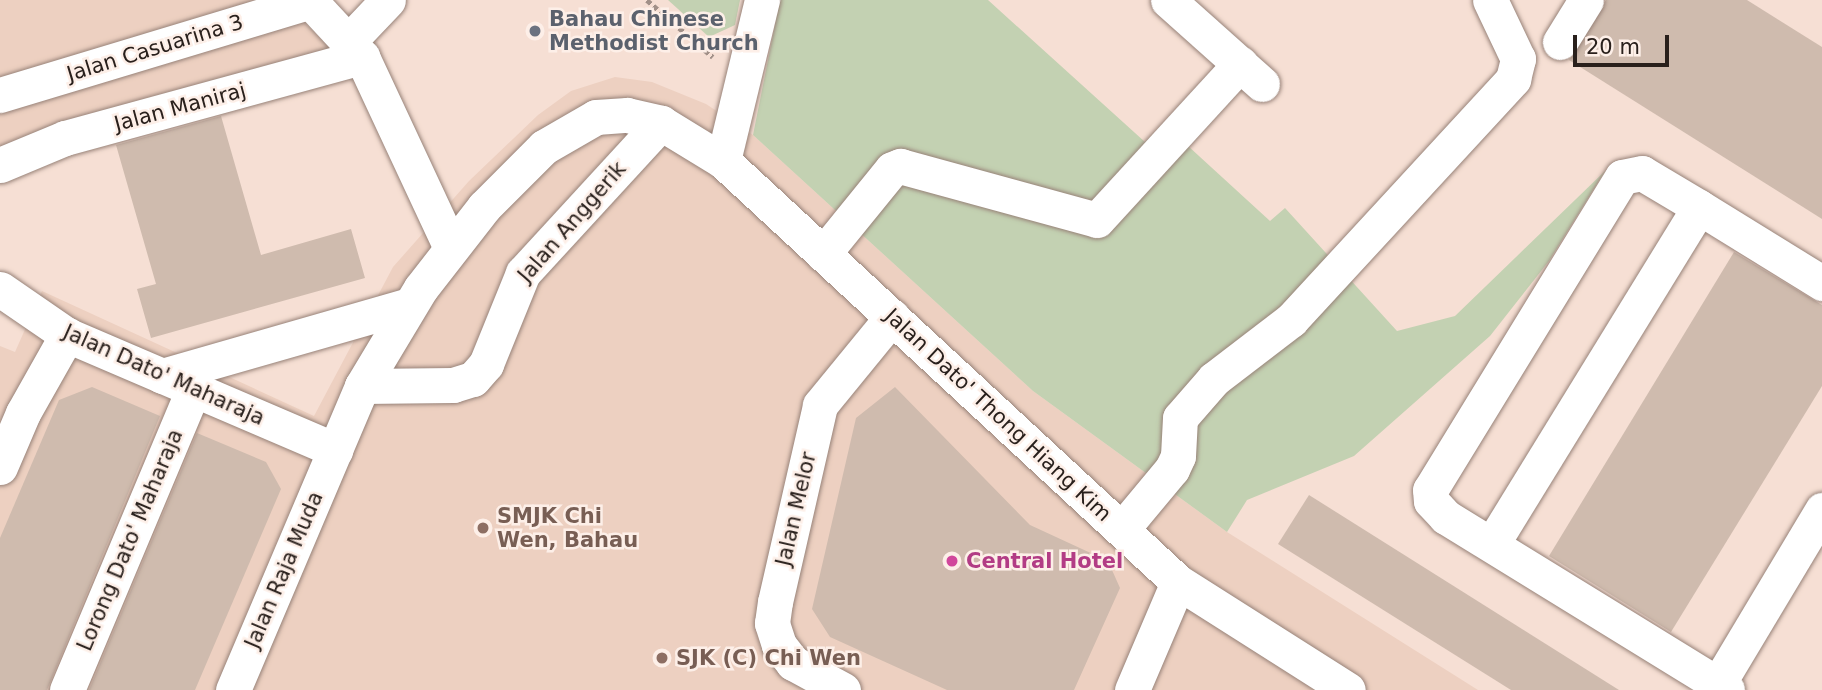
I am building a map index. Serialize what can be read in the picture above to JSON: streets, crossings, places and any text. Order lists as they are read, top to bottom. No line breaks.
{"streets":{"street":["Jalan Casuarina 3","Jalan Maniraj","Jalan Anggerik","Jalan Dato' Maharaja","Jalan Dato' Thong Hiang Kim","Jalan Melor","Lorong Dato' Maharaja","Jalan Raja Muda"]},"crossings":[["Jalan Anggerik","Jalan Dato' Thong Hiang Kim"],["Jalan Anggerik","Jalan Raja Muda"],["Jalan Dato' Maharaja","Lorong Dato' Maharaja"],["Jalan Dato' Maharaja","Jalan Raja Muda"],["Jalan Dato' Thong Hiang Kim","Jalan Melor"],["Jalan Dato' Thong Hiang Kim","Jalan Raja Muda"]],"places":["Bahau Chinese Methodist Church","SMJK Chi Wen, Bahau","Central Hotel","SJK (C) Chi Wen"],"scale_bar":"20 m"}
